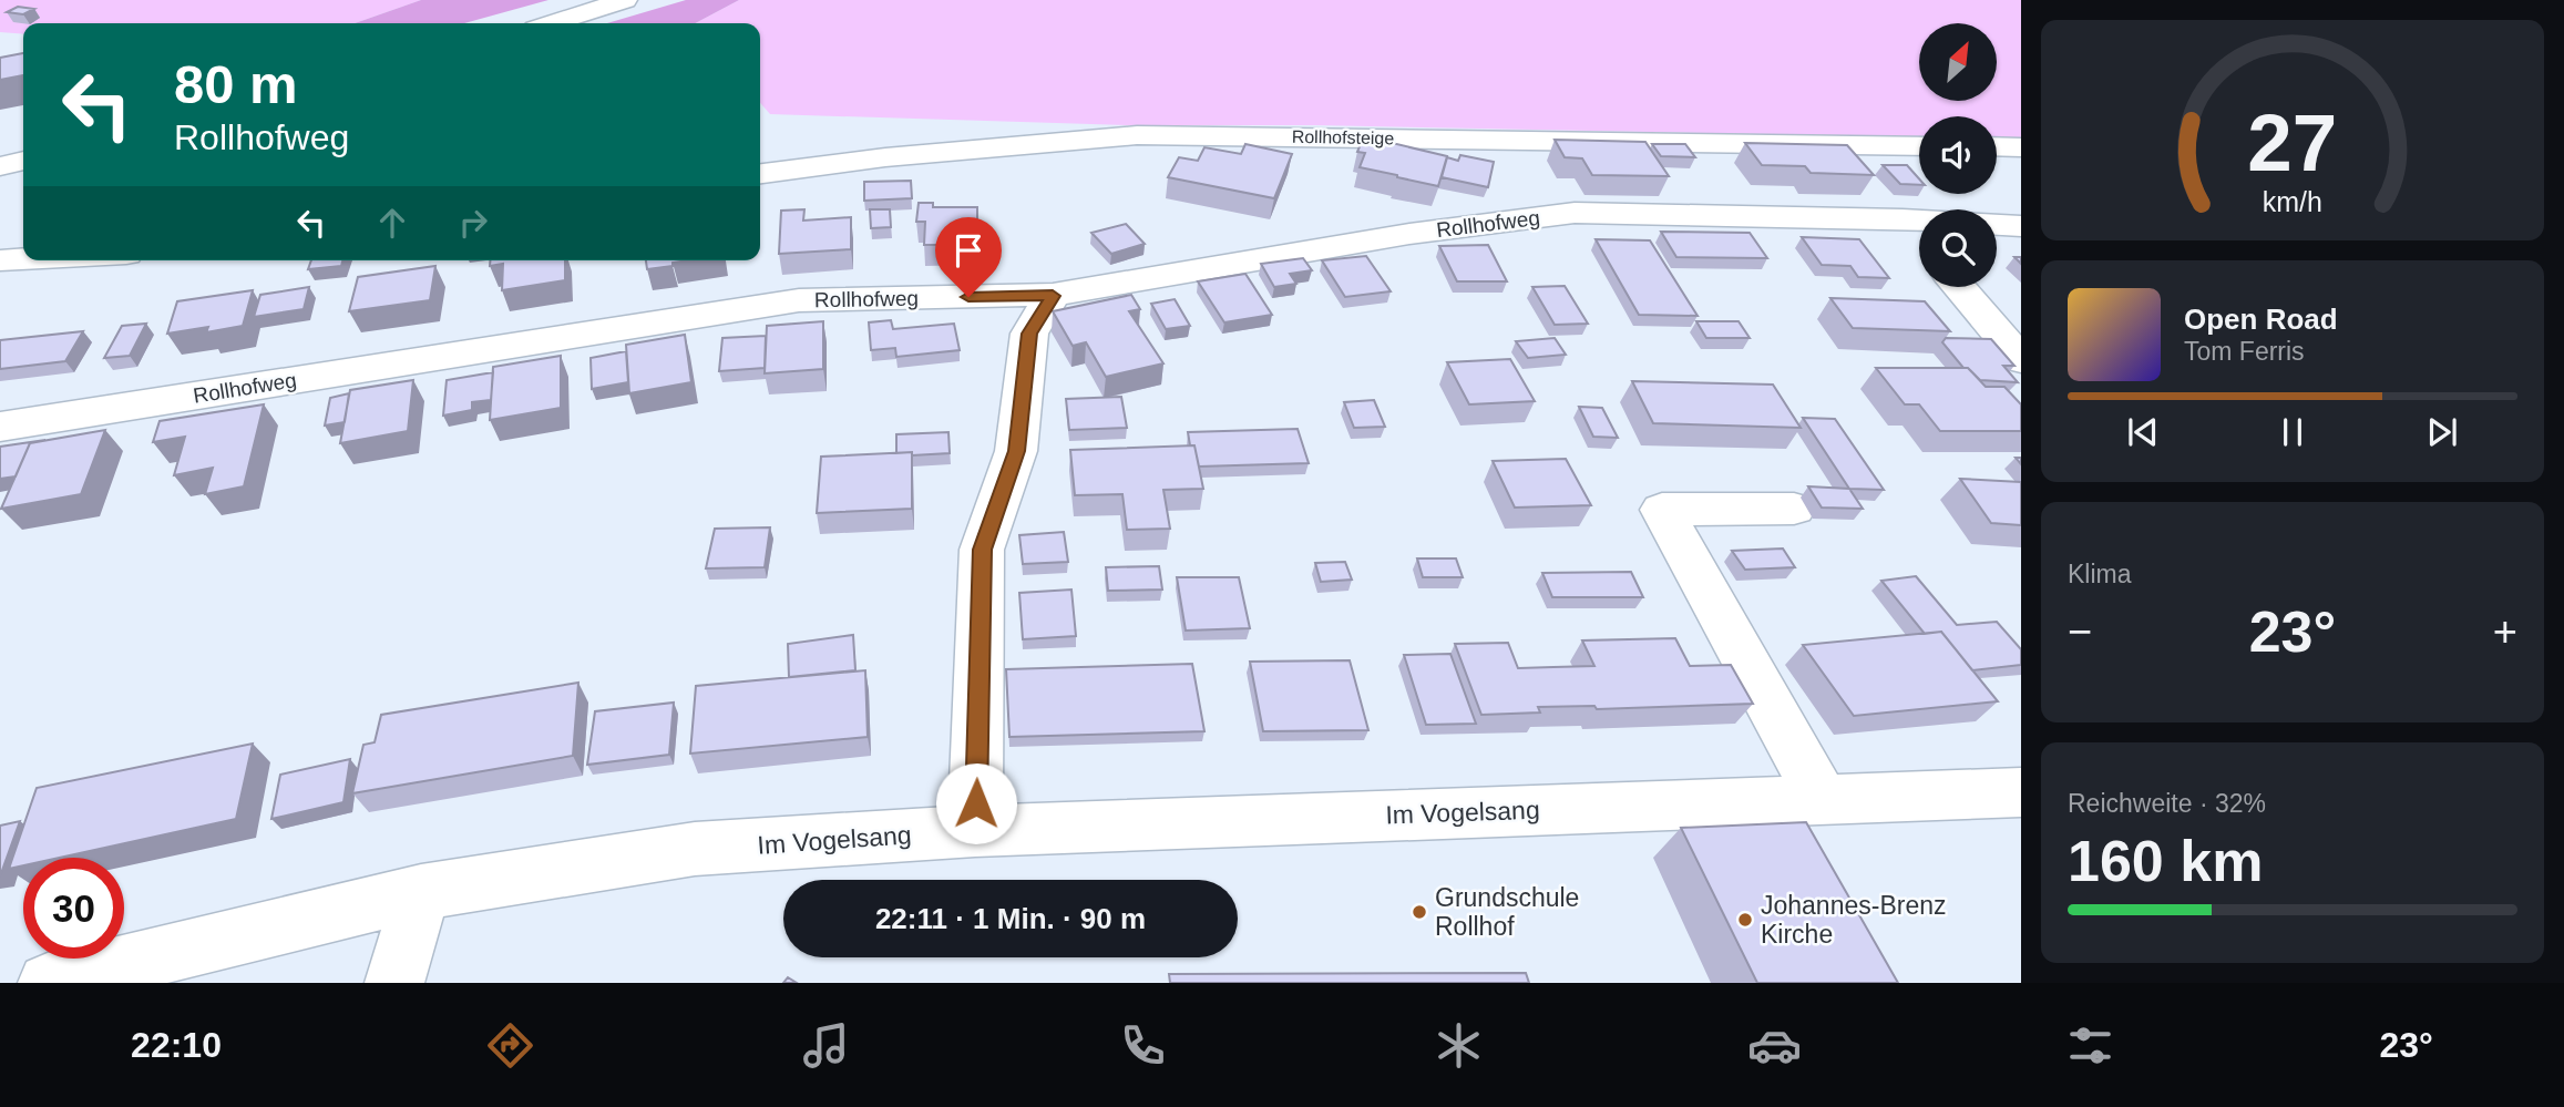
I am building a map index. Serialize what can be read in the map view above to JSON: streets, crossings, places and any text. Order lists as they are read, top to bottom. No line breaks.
{"streets":{"street":["Rollhofsteige","Rollhofweg","Im Vogelsang"]},"places":["Grundschule Rollhof","Johannes-Brenz Kirche"],"north":"top right","page":{"turn":["80 m","Rollhofweg"],"song":["Open Road","Tom Ferris"],"tile":["Klima",["Reichweite · 32%","160 km"]],"heat":["−","23°","+"],"limit":"30","trip":"22:11 · 1 Min. · 90 m","tabs":["22:10","23°"],"gauge":["27","km/h"]}}
